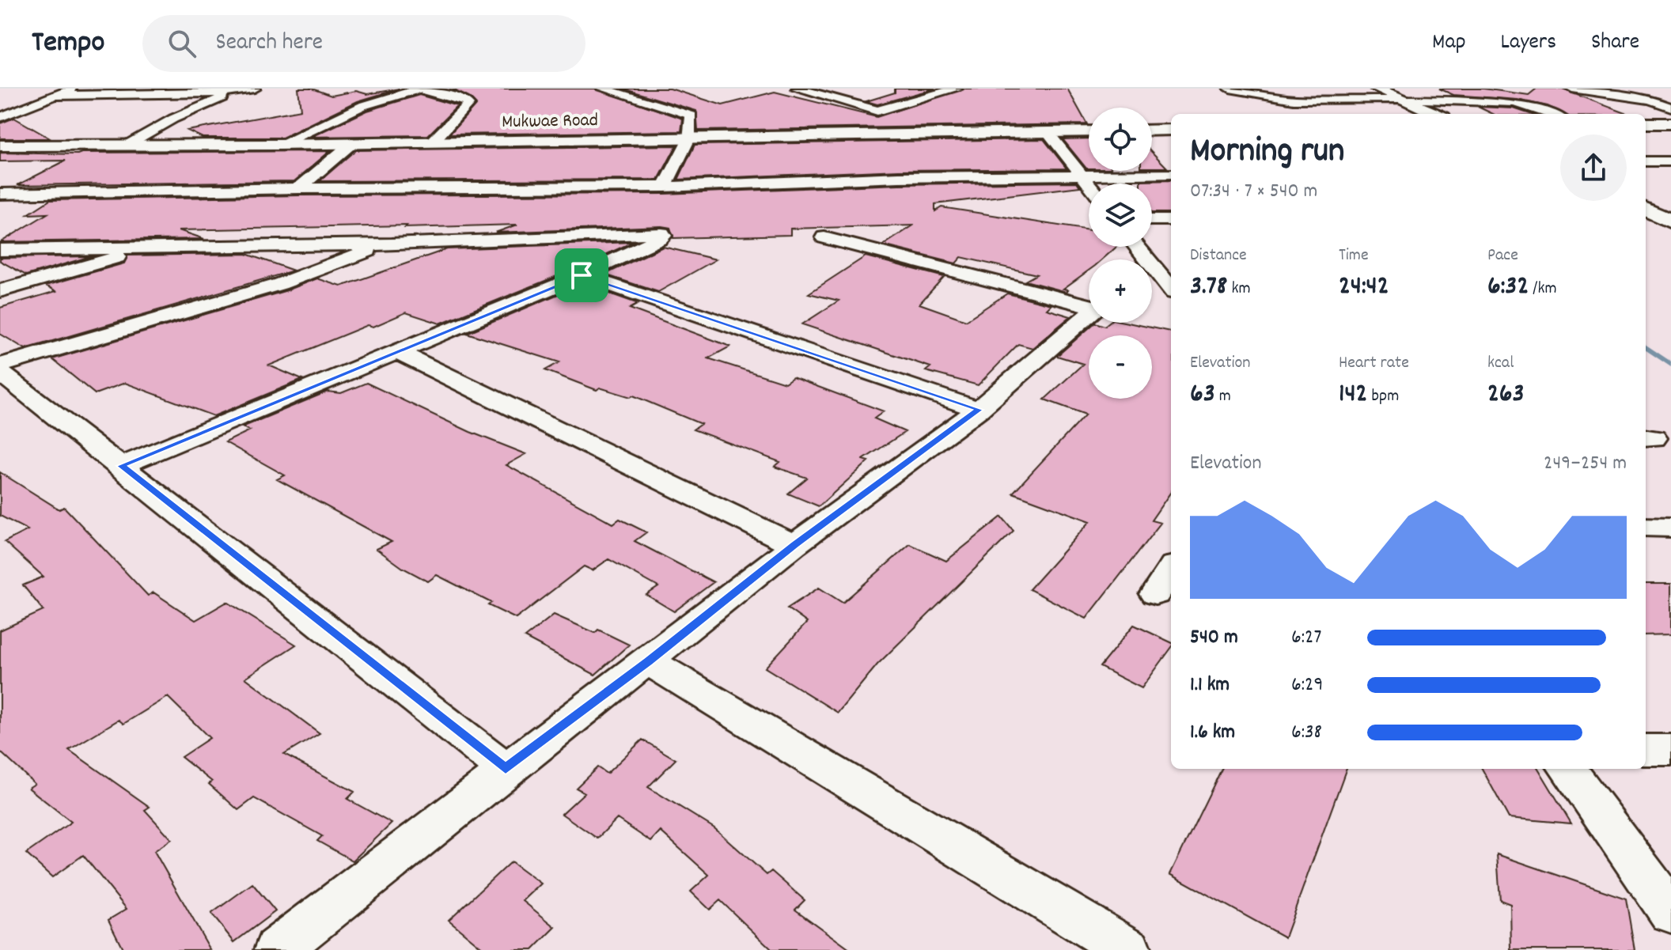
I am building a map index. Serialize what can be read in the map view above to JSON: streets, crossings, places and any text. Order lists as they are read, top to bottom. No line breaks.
{"streets":{"street":["Mukwae Road"]},"page":{"header":"Tempo","search":"Search here","nav":["Map","Layers","Share"],"map_buttons":["+","−"],"heading":["Morning run","07:34 · 7 × 540 m"],"stats":[["Distance","3.78 km"],["Time","24:42"],["Pace","6:32 /km"],["Elevation","63 m"],["Heart rate","142 bpm"],["kcal","263"]],"chart":["Elevation","249–254 m"],"list":[{"name":"540 m","note":"6:27"},{"name":"1.1 km","note":"6:29"},{"name":"1.6 km","note":"6:38"}]}}
